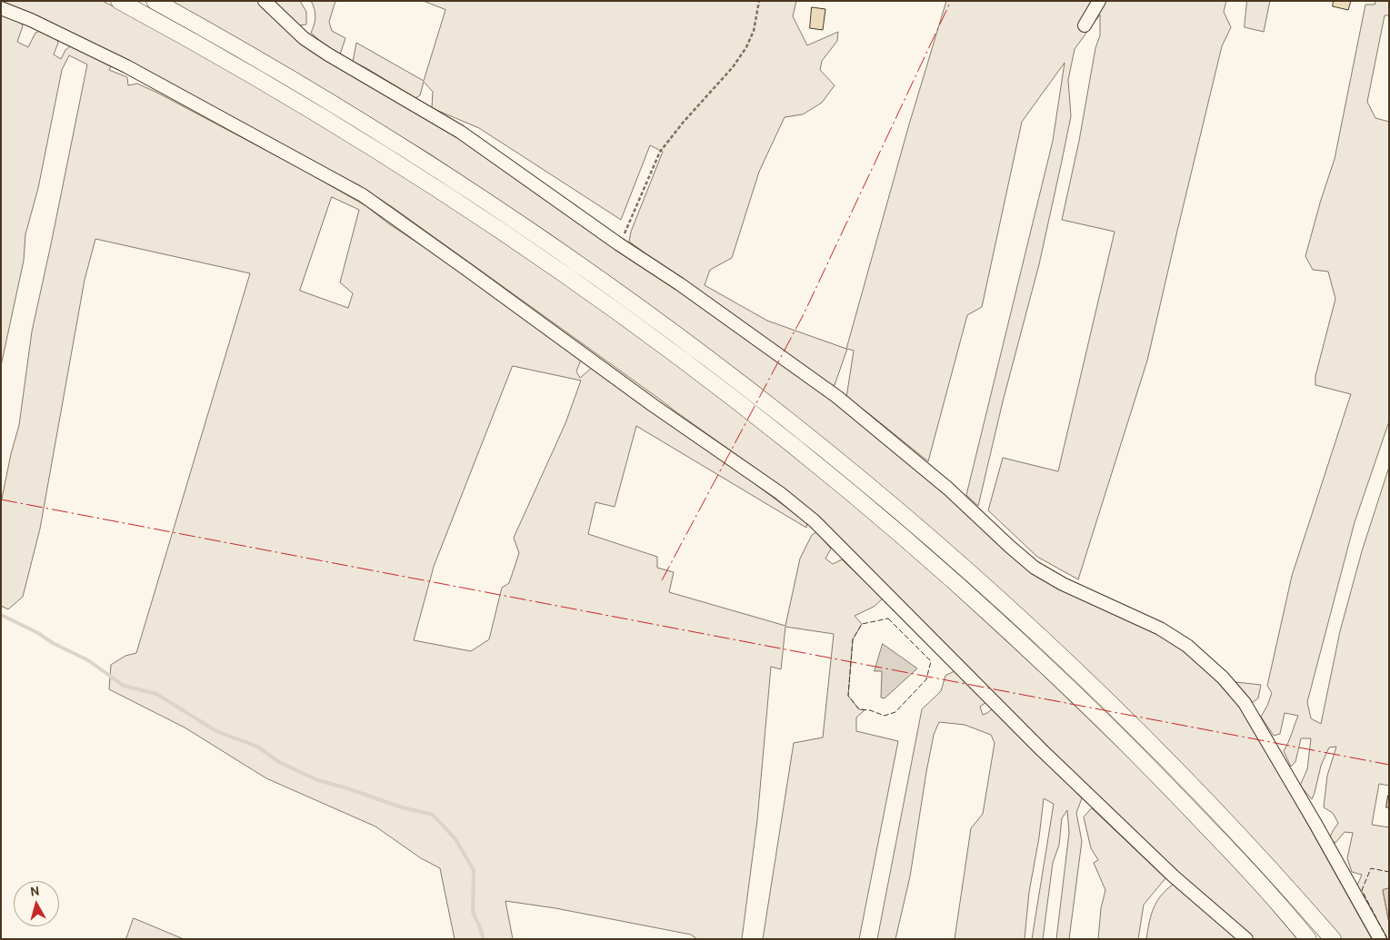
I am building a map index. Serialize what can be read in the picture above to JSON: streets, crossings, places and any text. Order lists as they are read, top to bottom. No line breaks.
{"north":"top"}
